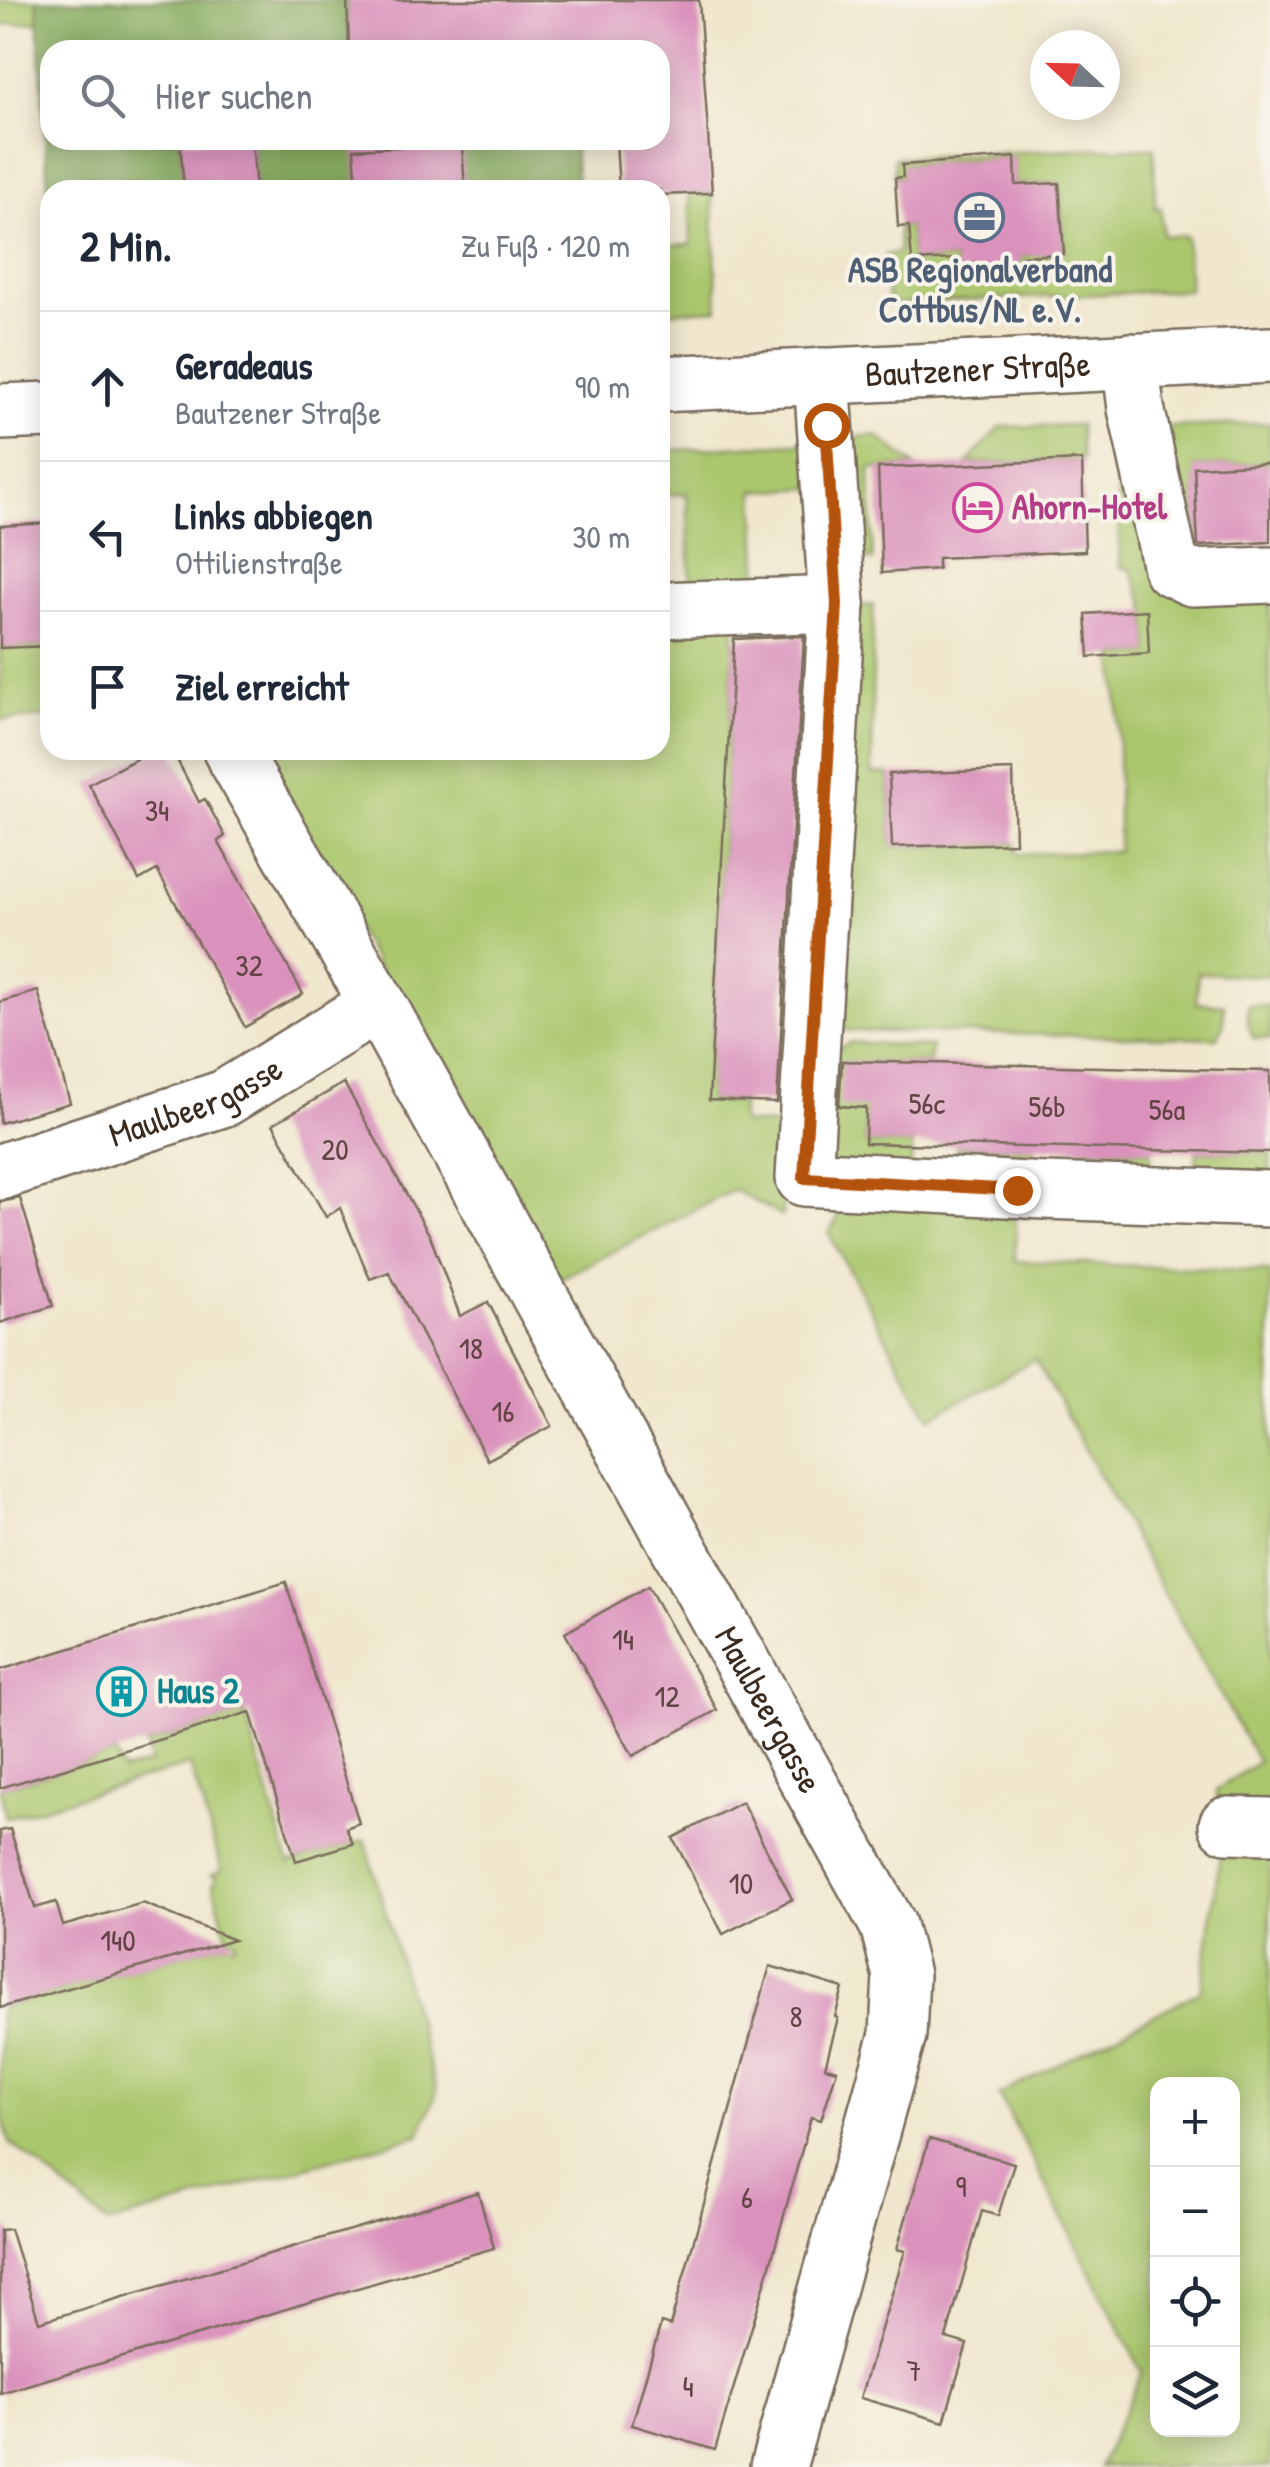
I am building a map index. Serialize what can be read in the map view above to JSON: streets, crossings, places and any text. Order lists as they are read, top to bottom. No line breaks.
{"streets":{"street":["Bautzener Straße","Maulbeergasse"]},"places":{"office":["ASB Regionalverband Cottbus/NL e.V."],"hotel":["Ahorn-Hotel"],"building":["Haus 2"]},"house_numbers":["34","32","56c","56b","56a","20","18","16","14","12","10","140","8","9","6","7","4"],"north":"left","page":{"search":"Hier suchen","heading":["2 Min.","Zu Fuß · 120 m"],"list":[["Geradeaus","Bautzener Straße","90 m"],["Links abbiegen","Ottilienstraße","30 m"],"Ziel erreicht"],"map_buttons":["+","−"]}}
